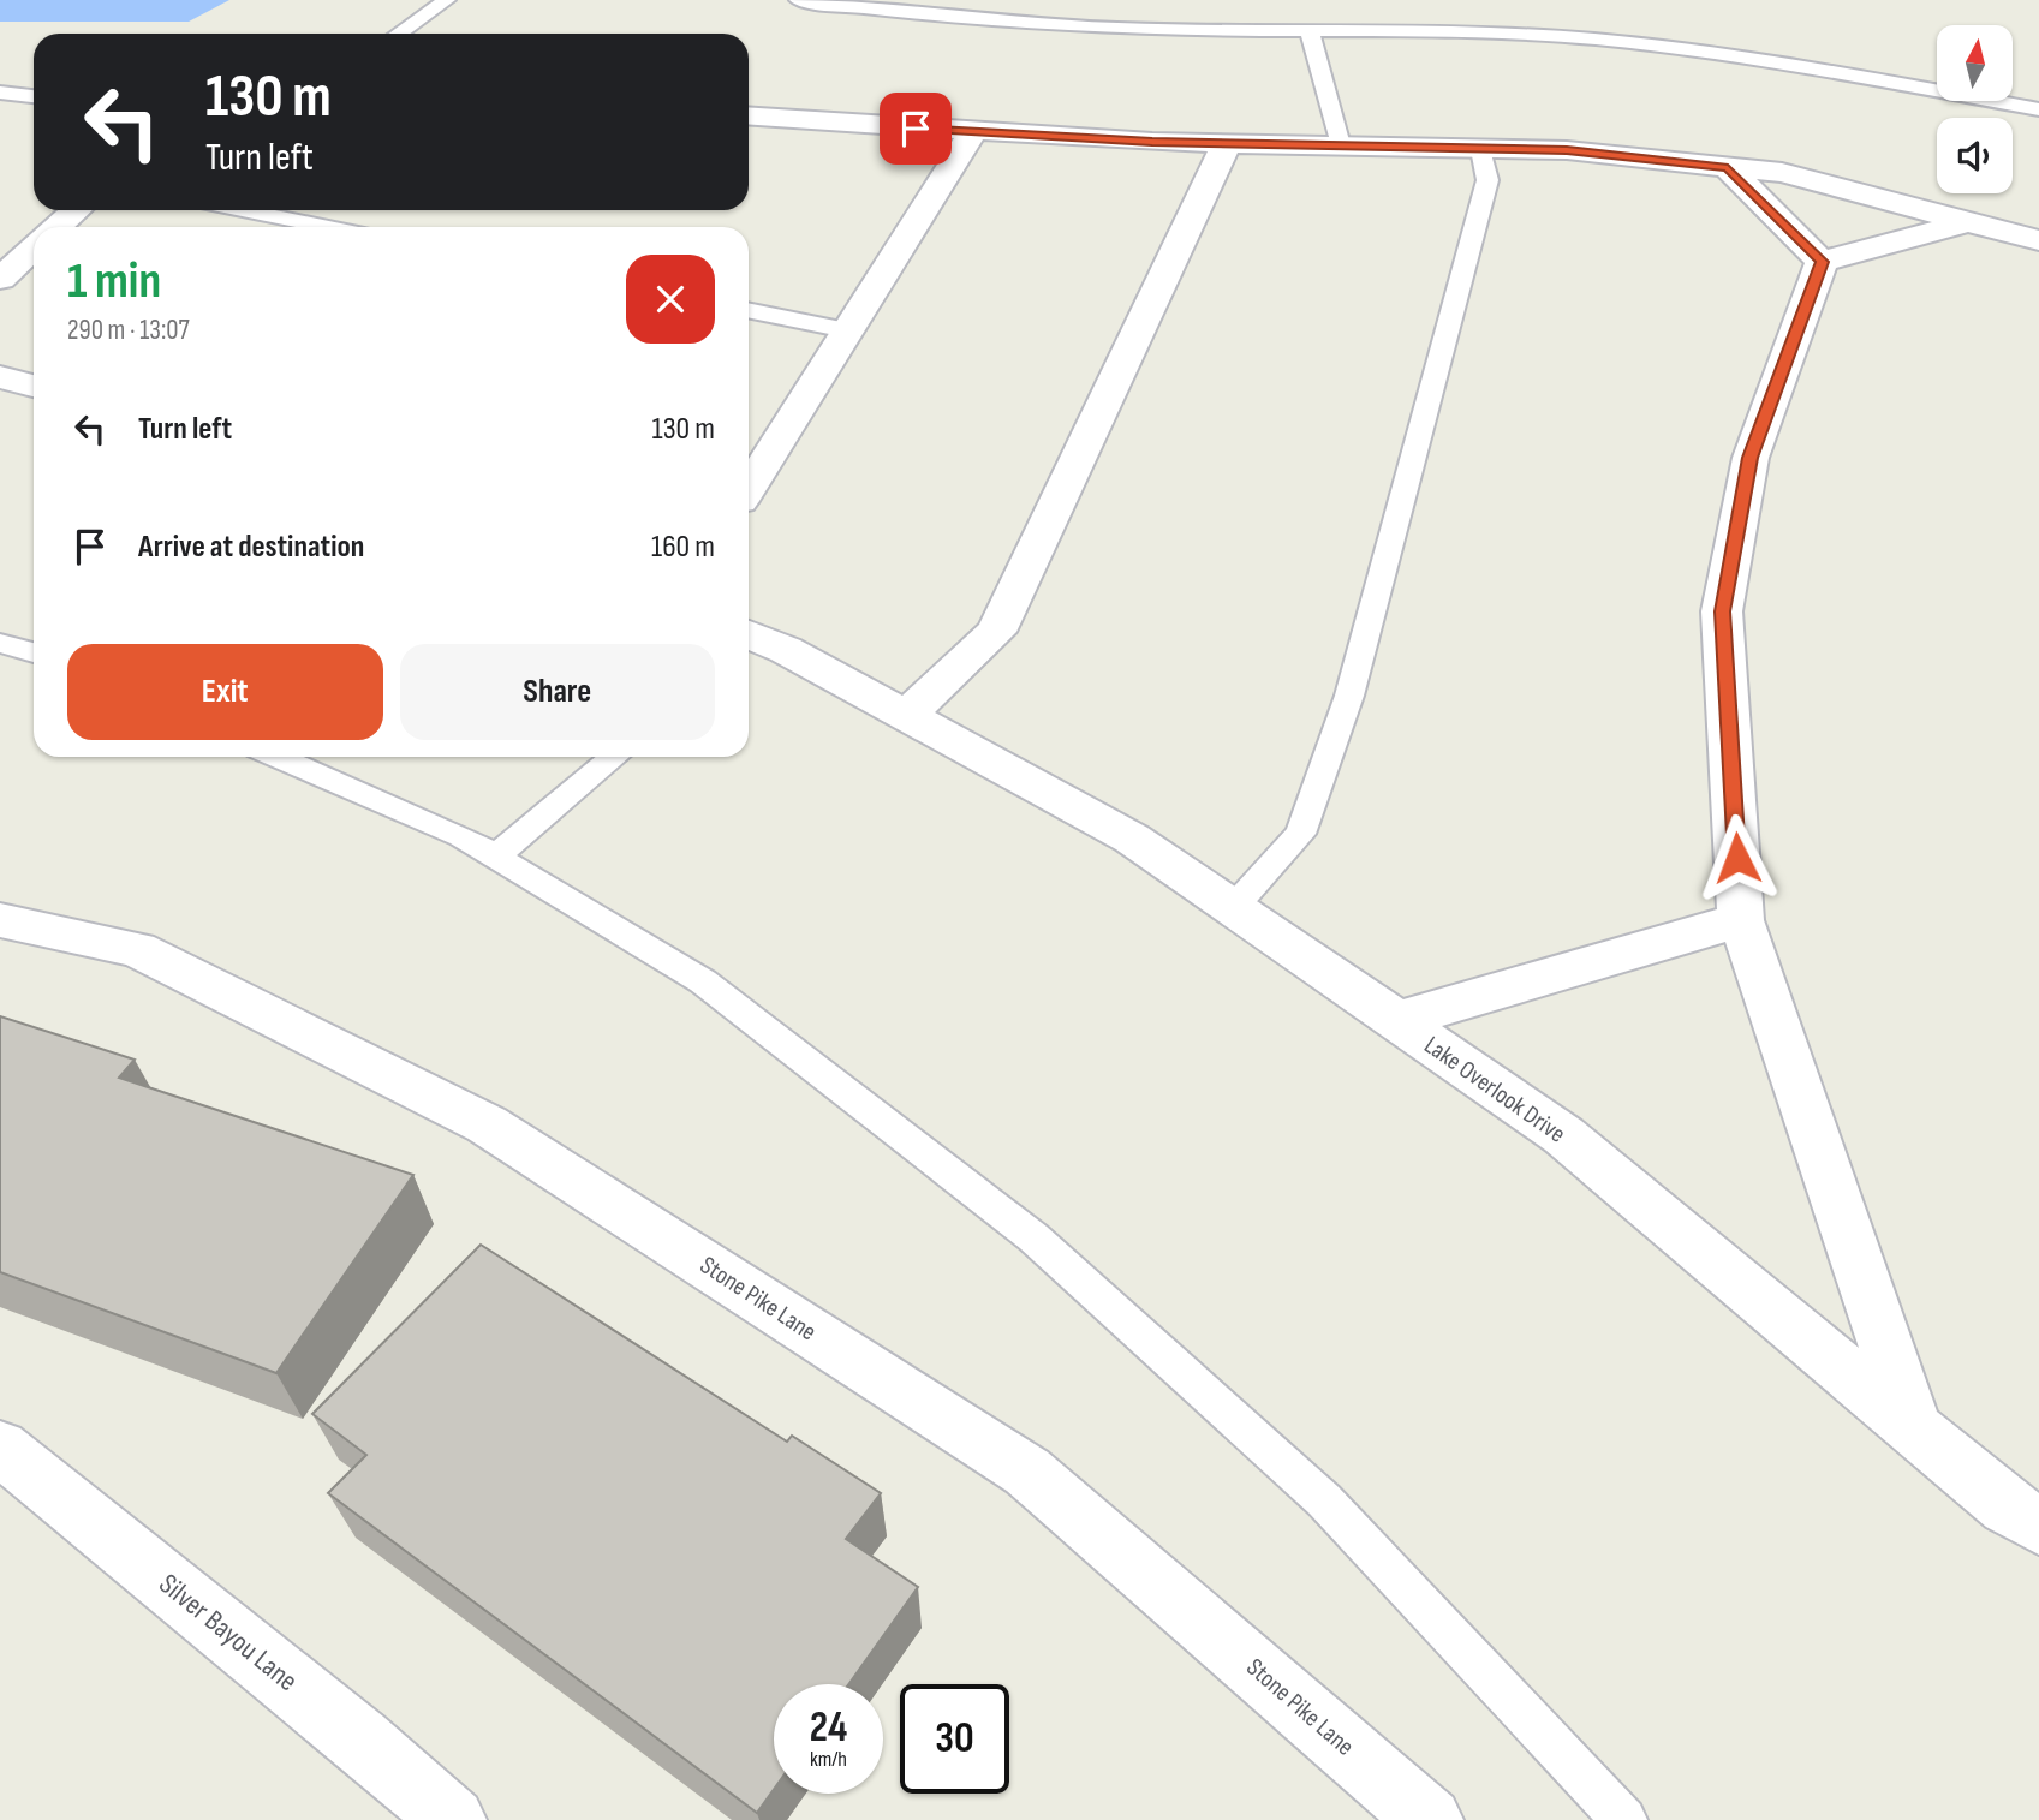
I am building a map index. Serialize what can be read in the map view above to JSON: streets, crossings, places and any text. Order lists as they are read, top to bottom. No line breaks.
{"streets":{"street":["Lake Overlook Drive","Stone Pike Lane","Silver Bayou Lane"]},"north":"top","page":{"turn":["130 m","Turn left"],"heading":["1 min","290 m · 13:07"],"list":[{"name":"Turn left","value":"130 m"},{"name":"Arrive at destination","value":"160 m"}],"buttons":["Exit","Share"],"speed":"24 km/h","limit":"30"}}
